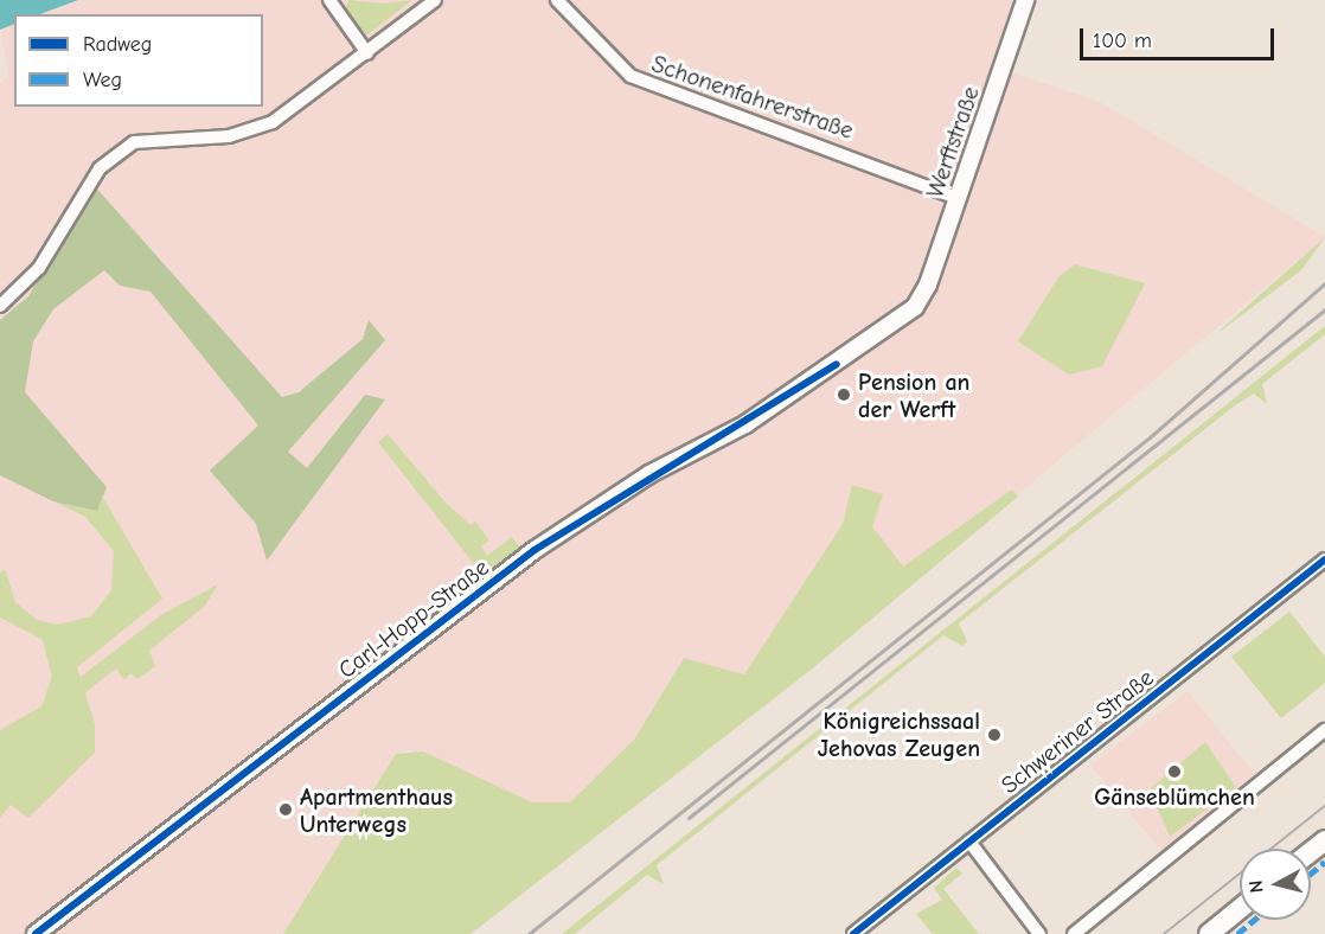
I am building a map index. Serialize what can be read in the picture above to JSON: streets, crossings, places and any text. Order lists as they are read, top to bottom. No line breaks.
{"streets":{"street":["Schonenfahrerstraße","Werftstraße","Carl-Hopp-Straße","Schweriner Straße"]},"crossings":[["Schonenfahrerstraße","Werftstraße"],["Werftstraße","Carl-Hopp-Straße"]],"places":["Pension an der Werft","Königreichssaal Jehovas Zeugen","Gänseblümchen","Apartmenthaus Unterwegs"],"legend":["Radweg","Weg"],"scale_bar":"100 m","north":"left"}
